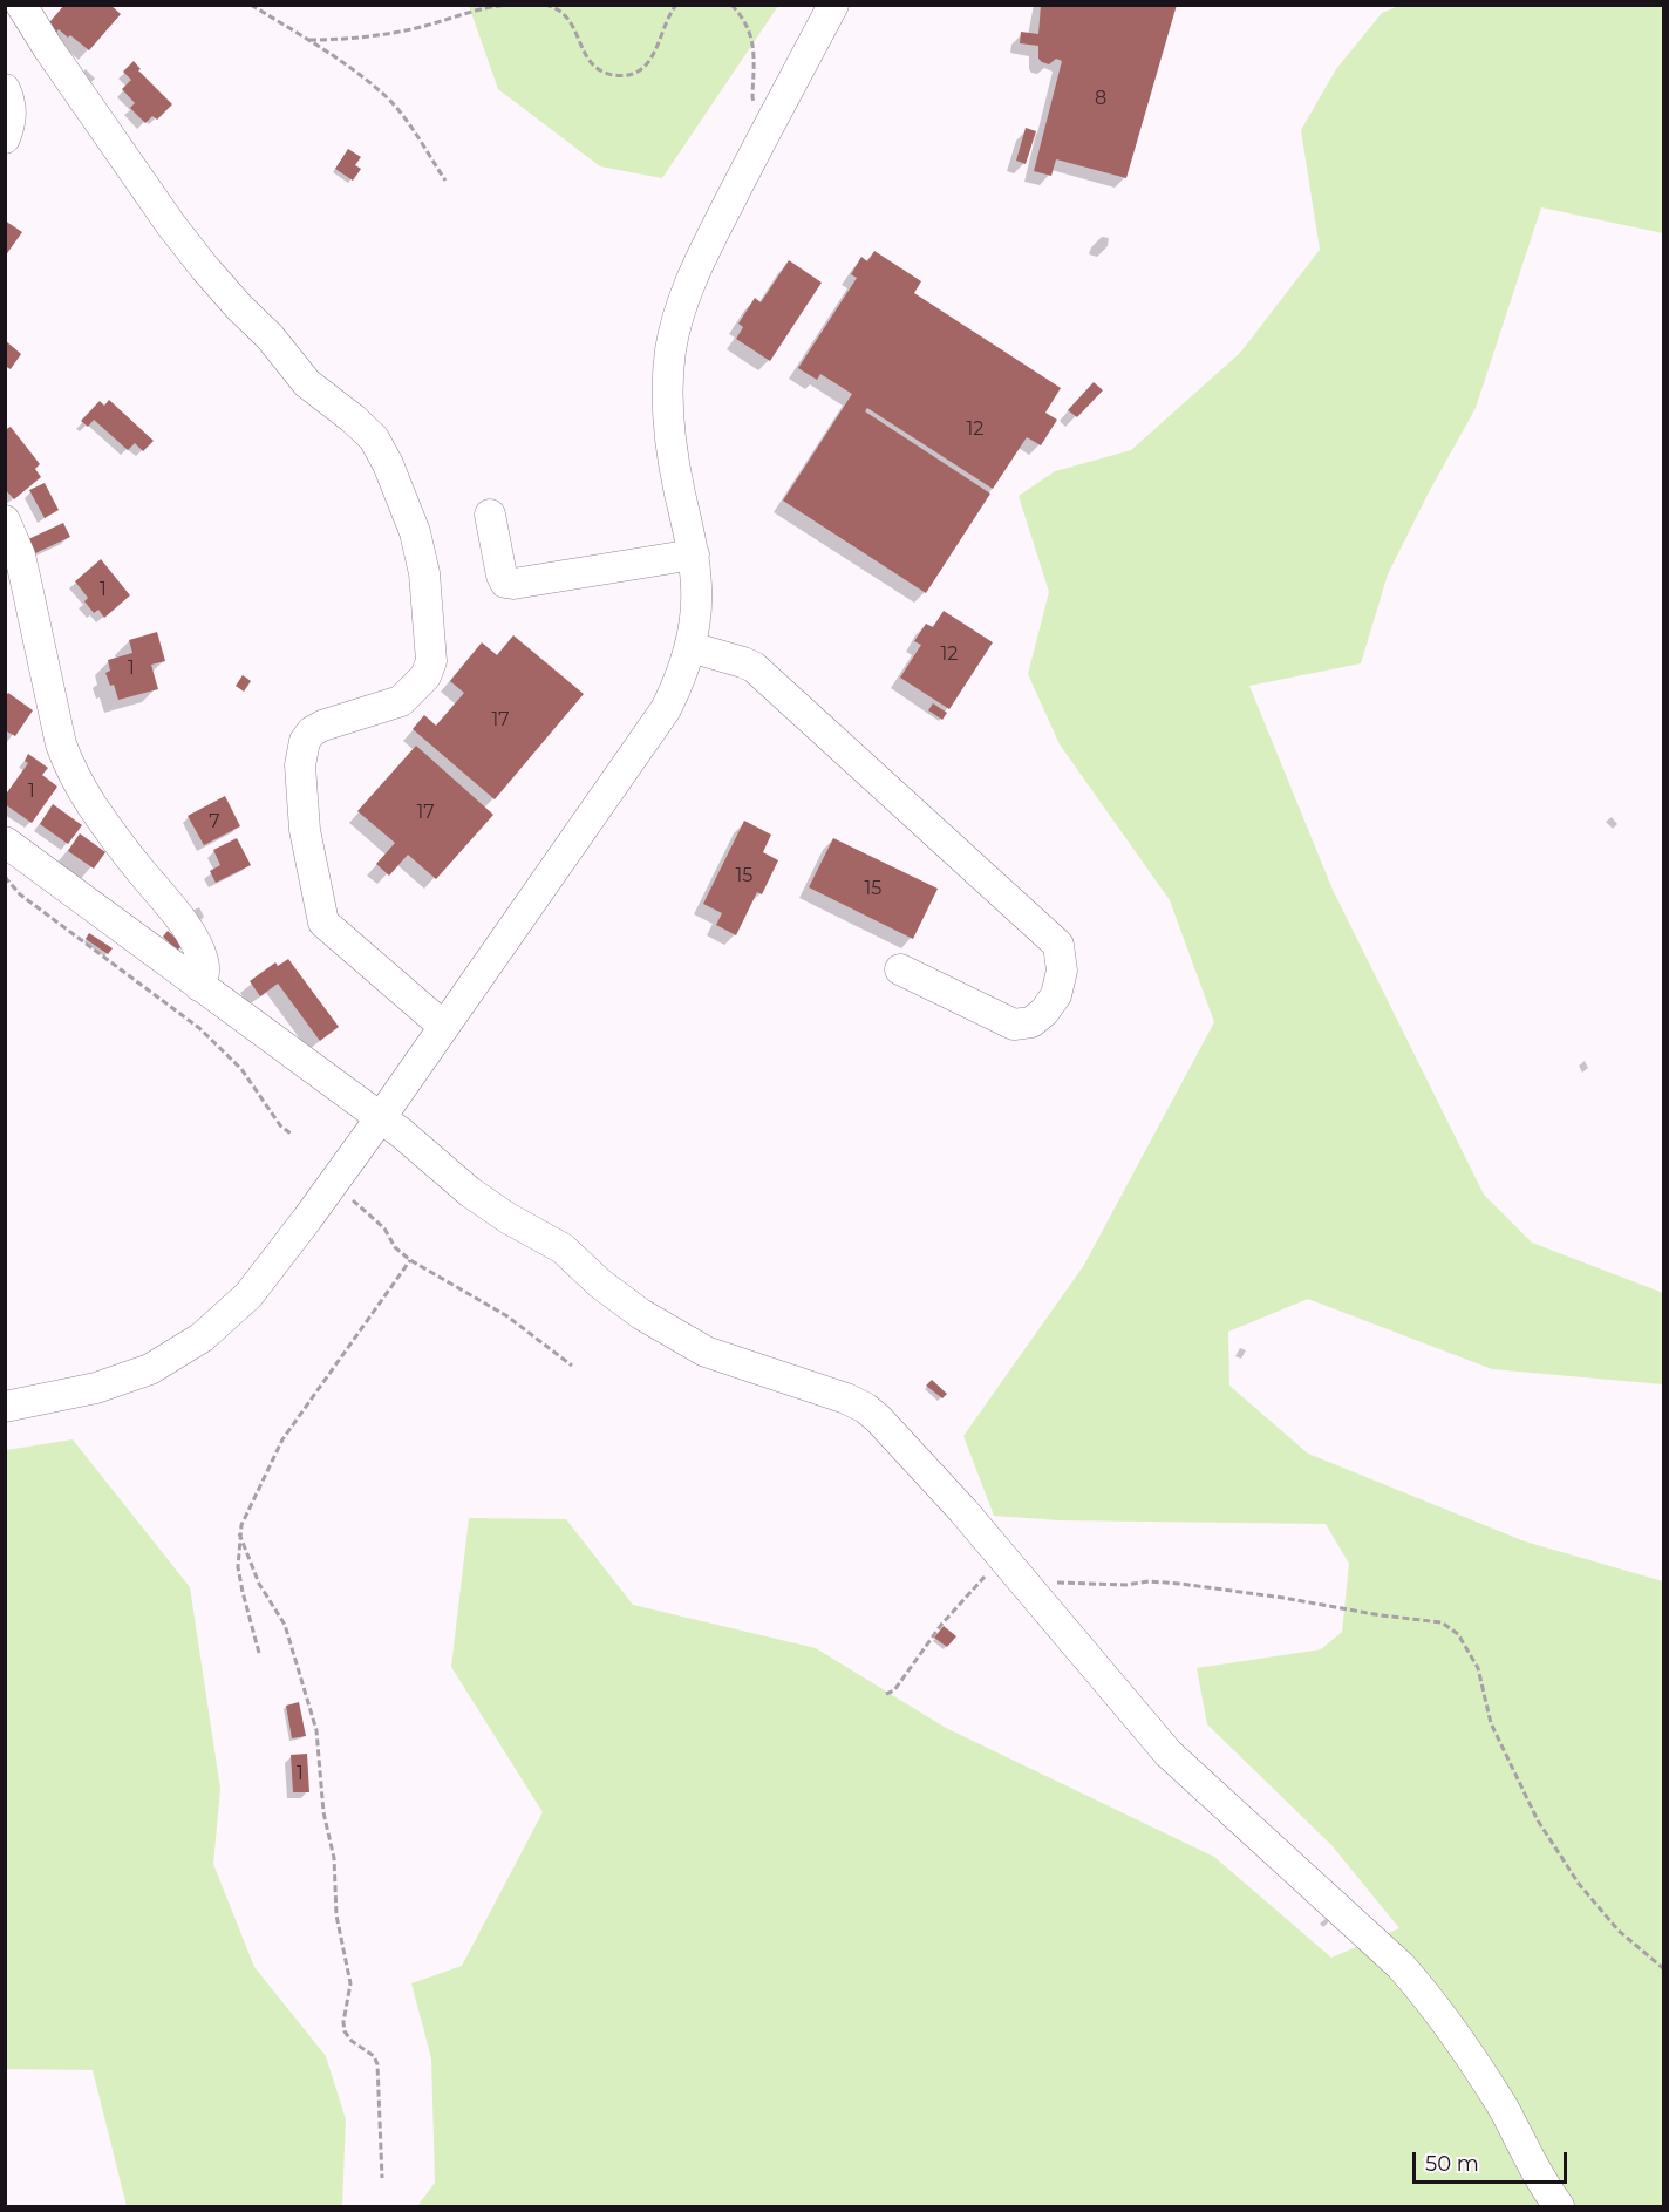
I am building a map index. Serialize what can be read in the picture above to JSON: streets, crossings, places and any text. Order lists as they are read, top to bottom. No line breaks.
{"house_numbers":["8","12","1","12","1","17","1","17","7","15","15","1"],"scale_bar":"50 m"}
